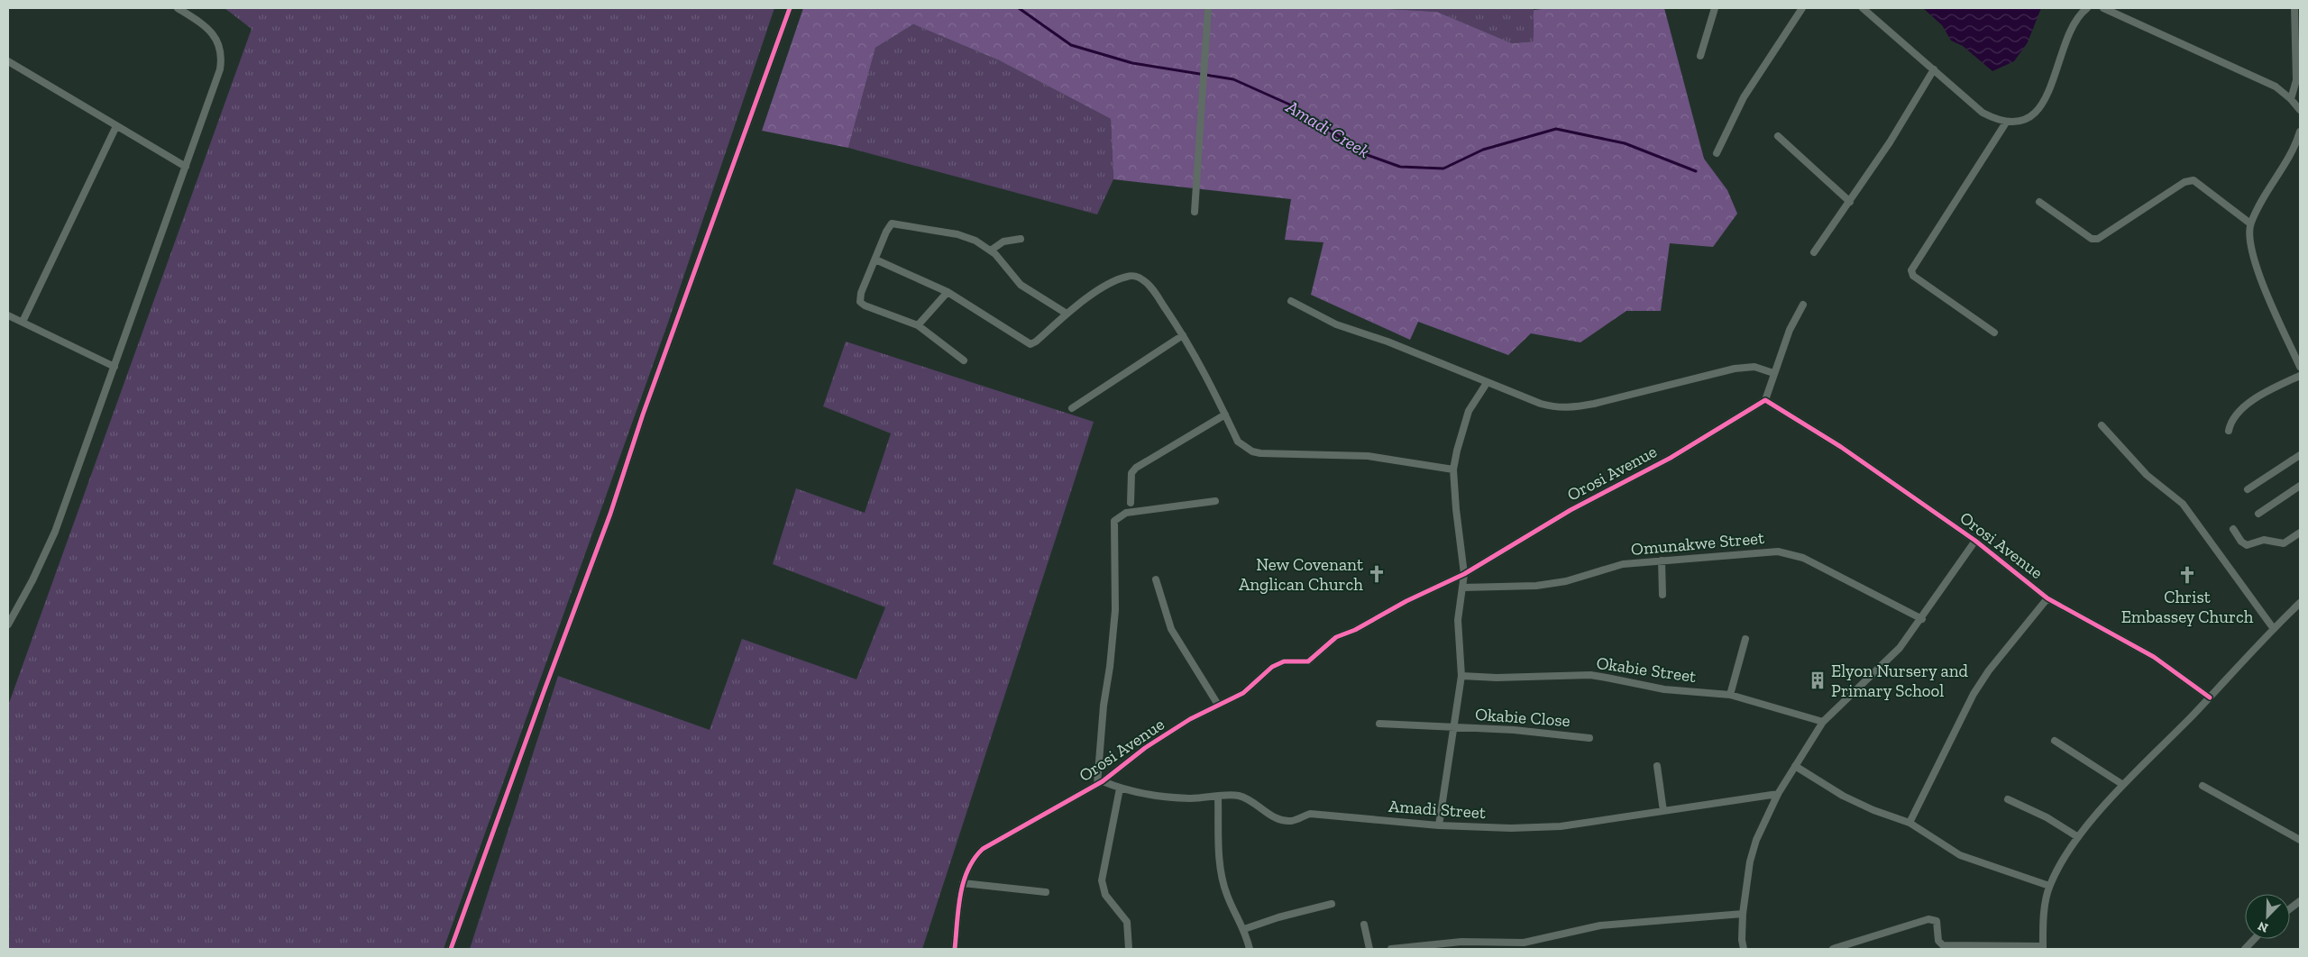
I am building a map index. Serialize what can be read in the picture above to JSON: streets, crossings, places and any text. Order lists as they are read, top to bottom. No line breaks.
{"streets":{"street":["Orosi Avenue","Omunakwe Street","Okabie Street","Okabie Close","Amadi Street"]},"crossings":[["Orosi Avenue","Amadi Street"]],"water":["Amadi Creek"],"places":{"church":["New Covenant Anglican Church","Christ Embassey Church"],"building":["Elyon Nursery and Primary School"]},"north":"bottom left"}
